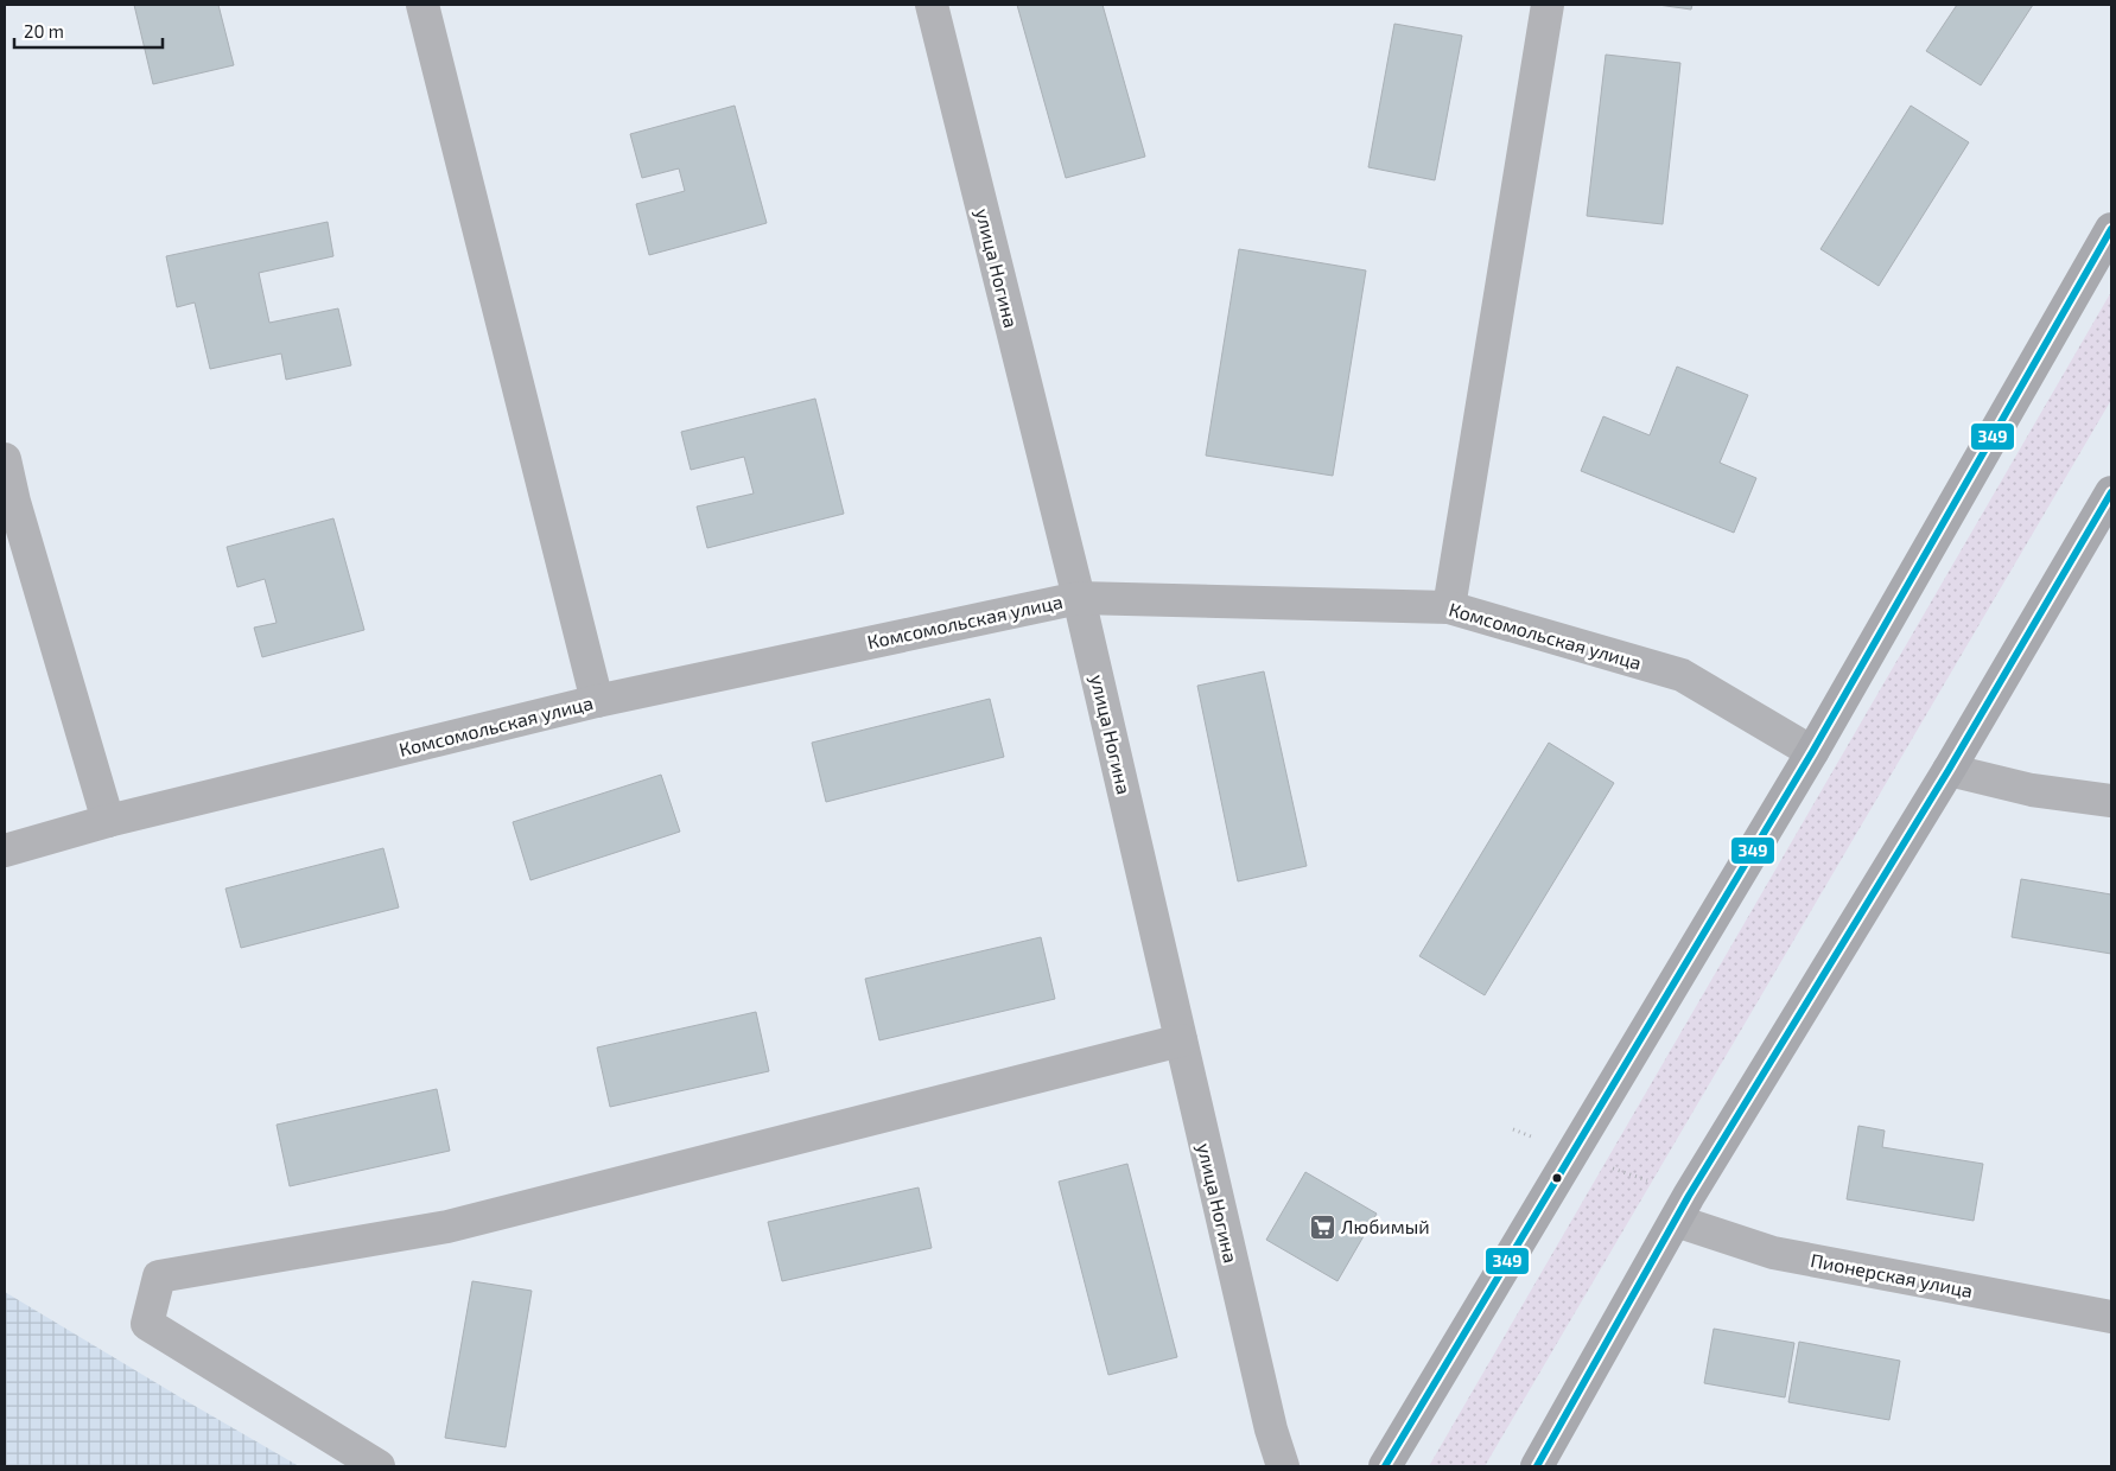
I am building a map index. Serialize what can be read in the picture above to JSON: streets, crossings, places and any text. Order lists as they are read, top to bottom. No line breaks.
{"streets":{"street":["улица Ногина","Комсомольская улица","Пионерская улица"]},"crossings":[["улица Ногина","Комсомольская улица"]],"places":{"supermarket":["Любимый"]},"lines":["transit line 349"],"scale_bar":"20 m"}
